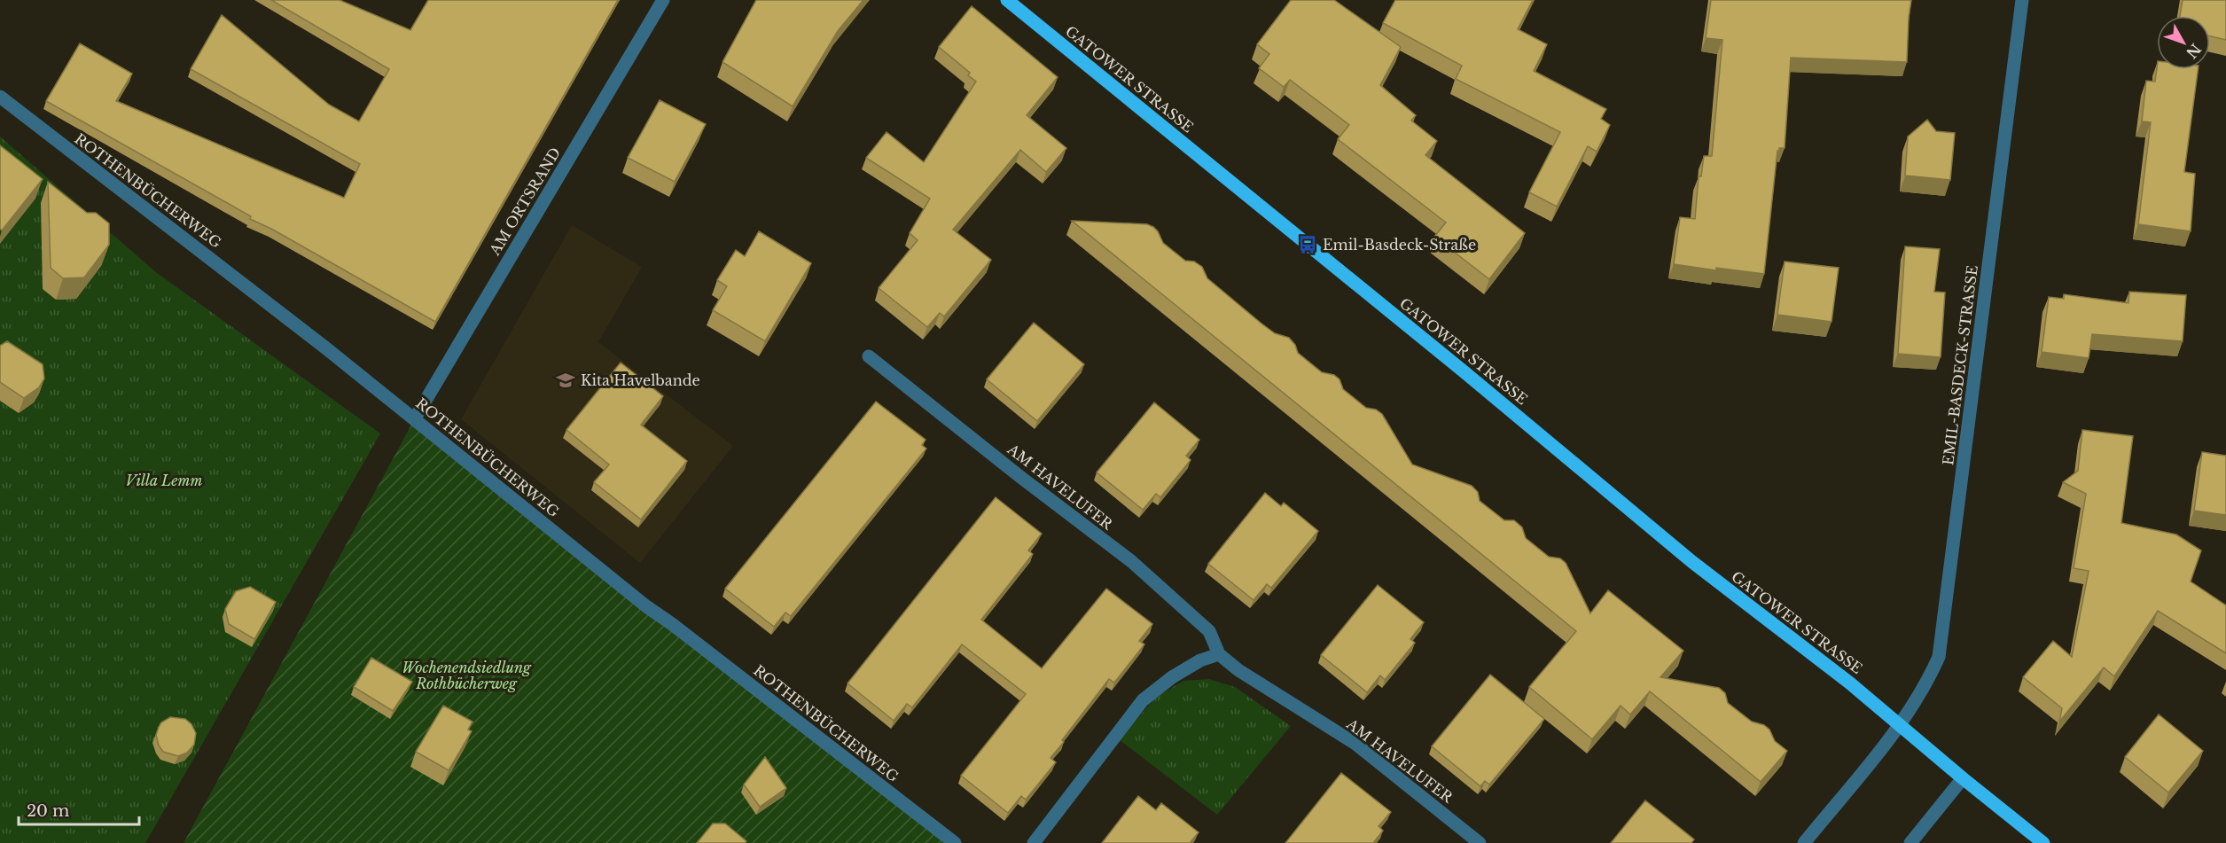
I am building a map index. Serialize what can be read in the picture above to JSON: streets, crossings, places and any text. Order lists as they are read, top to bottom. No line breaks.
{"streets":{"main road":["GATOWER STRASSE"],"street":["ROTHENBÜCHERWEG","AM ORTSRAND","EMIL-BASDECK-STRASSE","AM HAVELUFER"]},"crossings":[["GATOWER STRASSE","EMIL-BASDECK-STRASSE"],["ROTHENBÜCHERWEG","AM ORTSRAND"]],"parks":["Villa Lemm","Wochenendsiedlung Rothbücherweg"],"places":{"bus stop":["Emil-Basdeck-Straße"],"school or university":["Kita Havelbande"]},"scale_bar":"20 m","north":"bottom right"}
